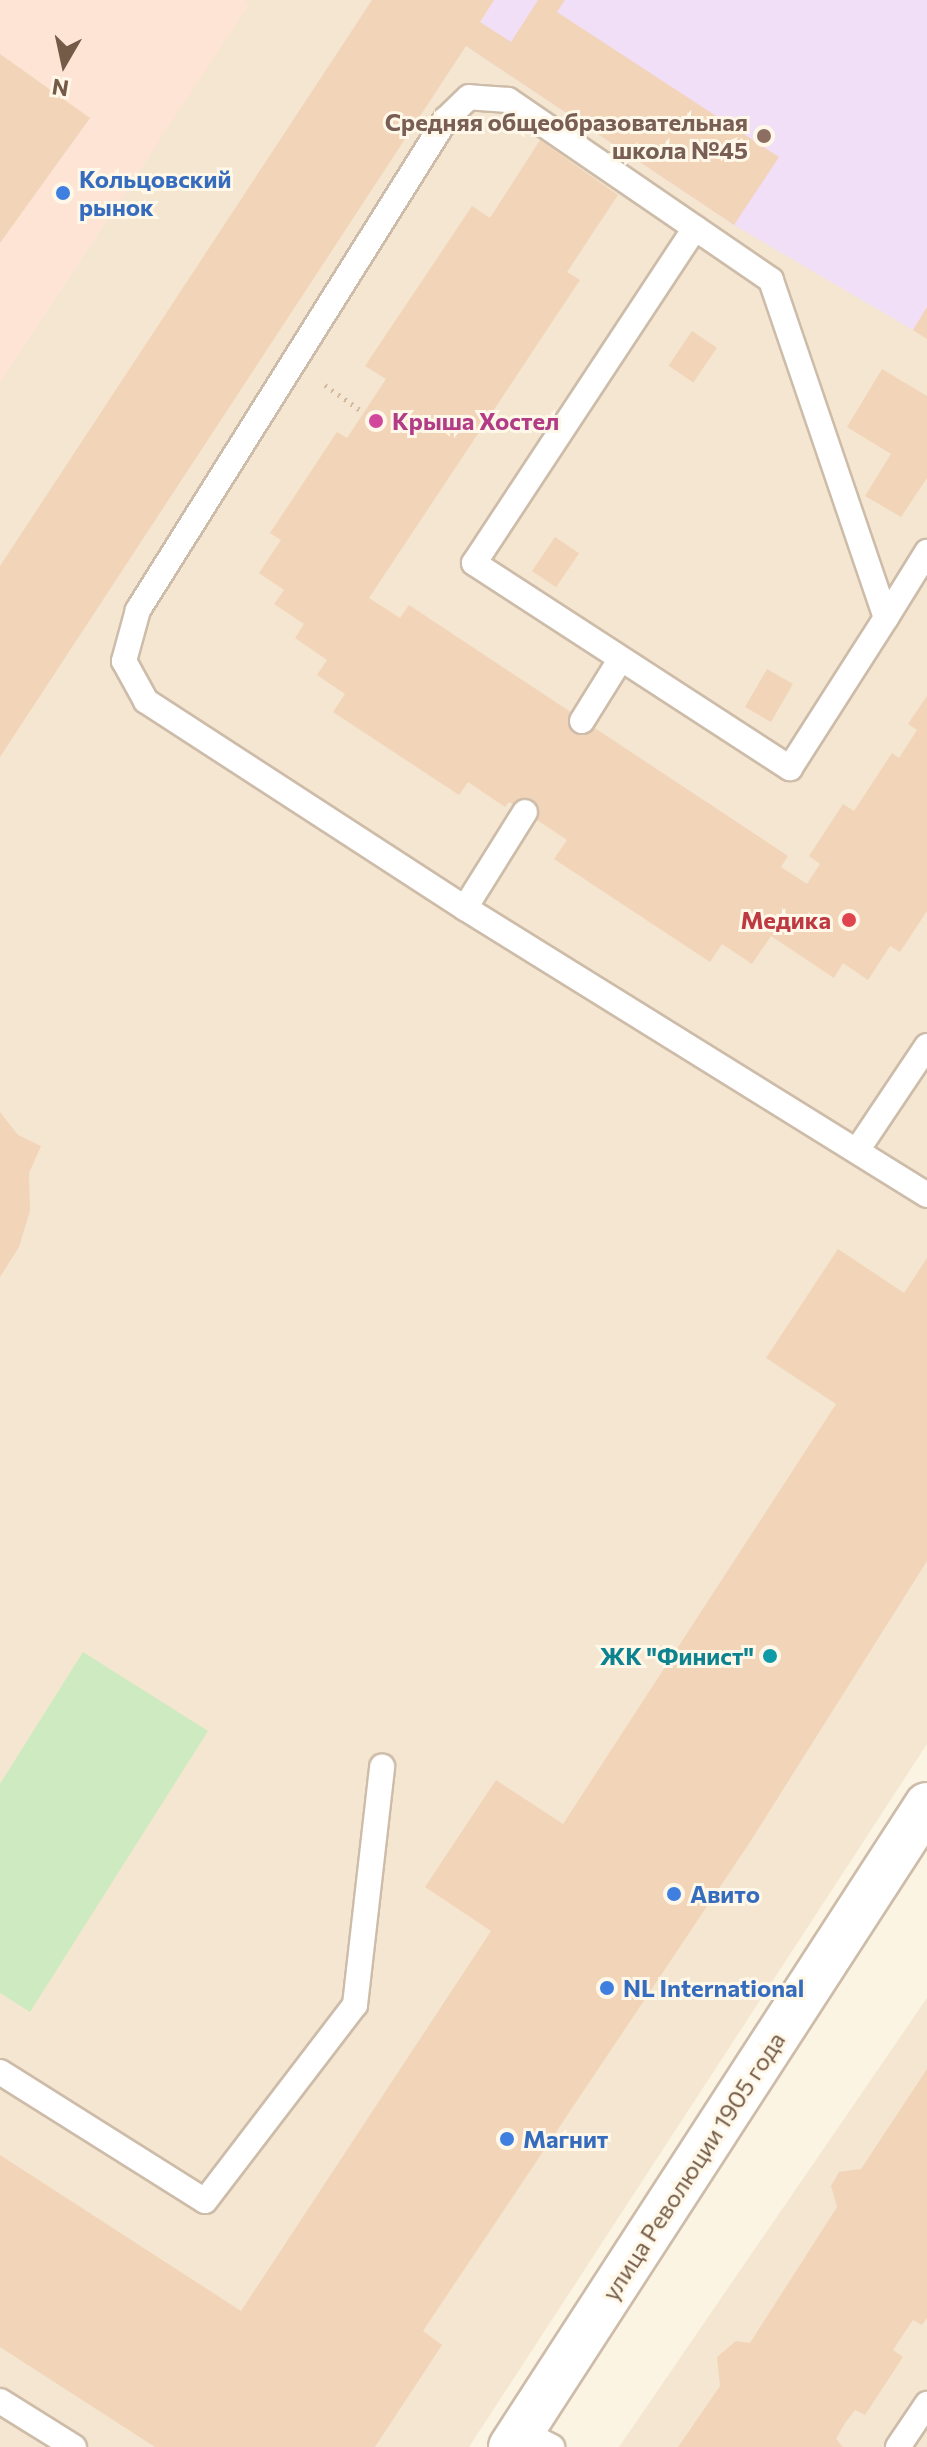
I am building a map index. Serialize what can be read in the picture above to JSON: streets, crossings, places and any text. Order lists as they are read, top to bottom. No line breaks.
{"streets":{"street":["улица Революции 1905 года"]},"places":["Средняя общеобразовательная школа №45","Кольцовский рынок","Крыша Хостел","Медика","ЖК \"Финист\"","Авито","NL International","Магнит"],"north":"bottom"}
